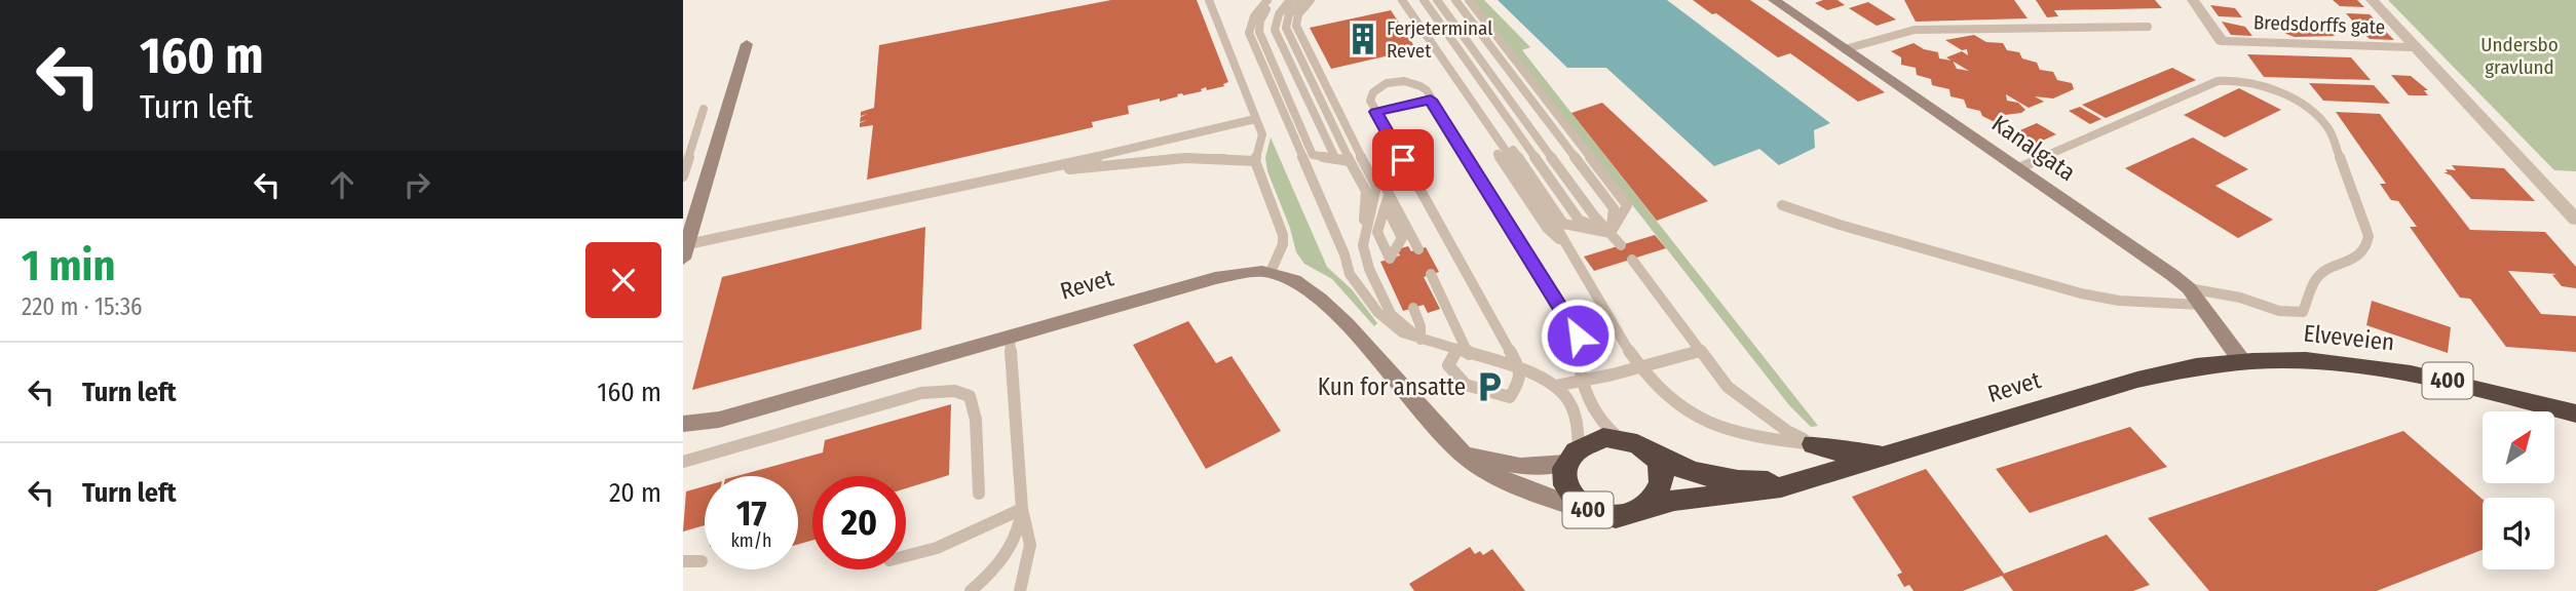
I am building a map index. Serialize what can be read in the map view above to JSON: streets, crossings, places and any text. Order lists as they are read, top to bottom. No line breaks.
{"streets":{"highway":["Revet","Elveveien","400"],"street":["Bredsdorffs gate","Kanalgata"]},"crossings":[["Kanalgata","Revet"],["Kanalgata","Elveveien"],["Revet","Elveveien"],["Revet","400"]],"parks":["Undersbo gravlund"],"places":{"building":["Ferjeterminal Revet"],"parking":["Kun for ansatte"]},"north":"top right","page":{"turn":["160 m","Turn left"],"heading":["1 min","220 m · 15:36"],"list":[{"name":"Turn left","value":"160 m"},{"name":"Turn left","value":"20 m"}],"speed":"17 km/h","limit":"20"}}
